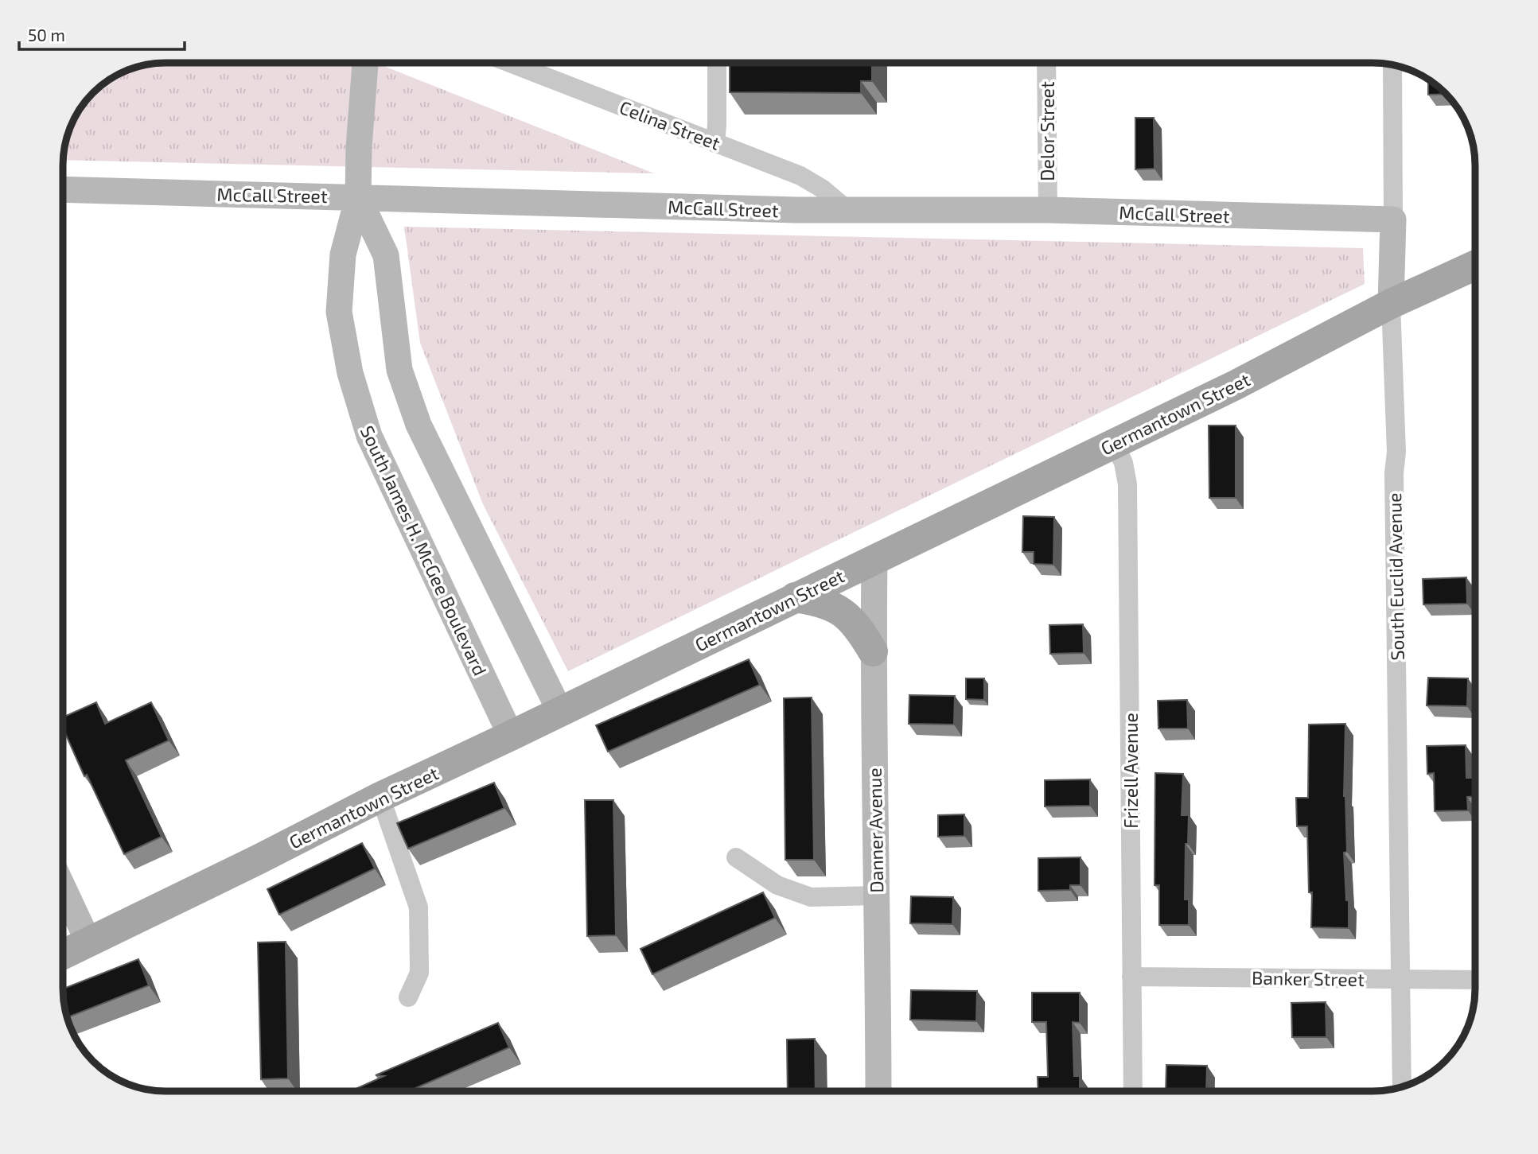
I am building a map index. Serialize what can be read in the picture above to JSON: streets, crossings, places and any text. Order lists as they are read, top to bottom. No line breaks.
{"streets":{"main road":["Germantown Street"],"street":["Celina Street","Delor Street","McCall Street","South James H. McGee Boulevard","South Euclid Avenue","Frizell Avenue","Danner Avenue","Banker Street"]},"crossings":[["Celina Street","McCall Street"],["Delor Street","McCall Street"],["McCall Street","South James H. McGee Boulevard"],["McCall Street","South Euclid Avenue"],["Germantown Street","South James H. McGee Boulevard"],["Germantown Street","South Euclid Avenue"],["Germantown Street","Frizell Avenue"],["Germantown Street","Danner Avenue"],["South Euclid Avenue","Banker Street"],["Frizell Avenue","Banker Street"]],"scale_bar":"50 m"}
